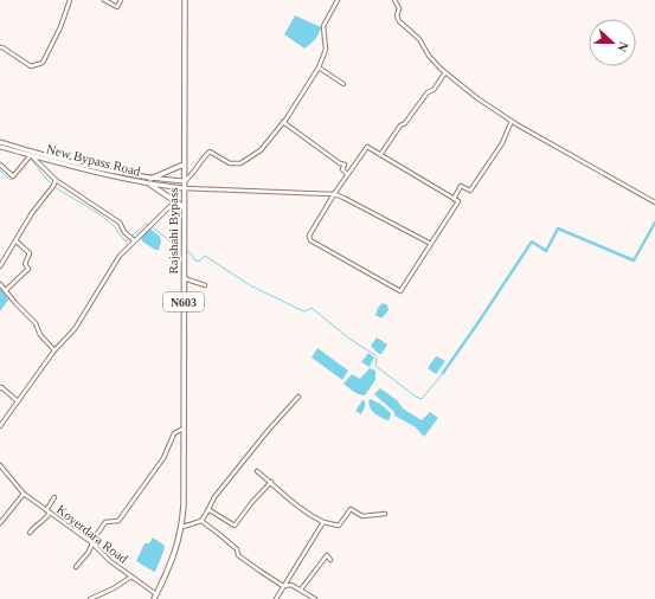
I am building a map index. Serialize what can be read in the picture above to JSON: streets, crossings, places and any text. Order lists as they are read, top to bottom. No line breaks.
{"streets":{"highway":["Rajshahi Bypass","N603"],"main road":["New Bypass Road"],"street":["Koyerdara Road"]},"crossings":[["New Bypass Road","Rajshahi Bypass"],["Rajshahi Bypass","Koyerdara Road"]],"north":"right"}
